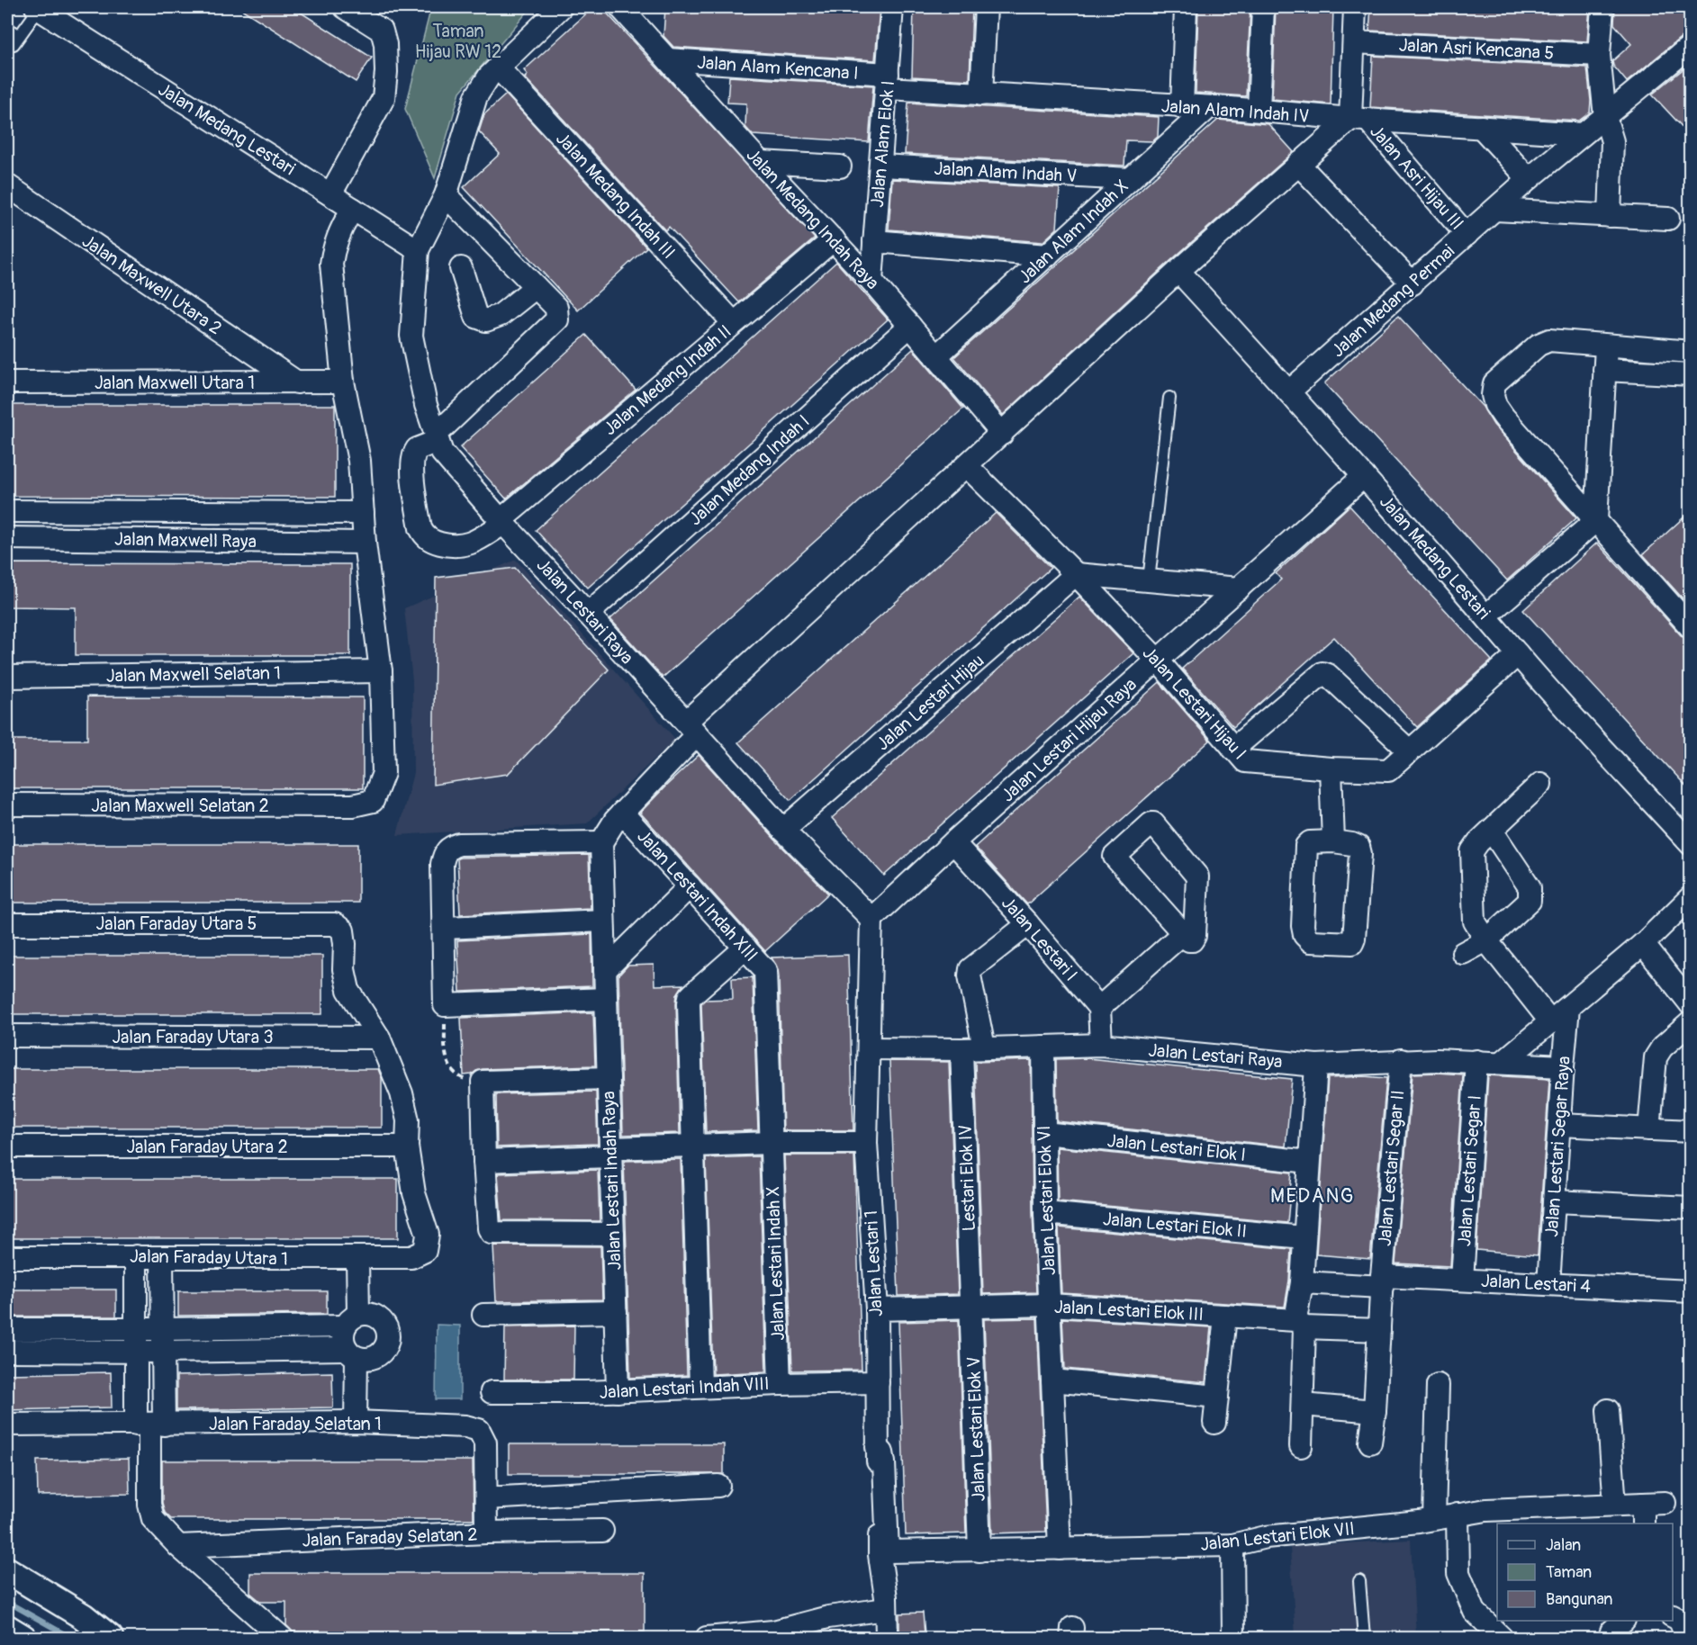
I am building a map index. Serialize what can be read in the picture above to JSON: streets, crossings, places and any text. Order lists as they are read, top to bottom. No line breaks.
{"streets":{"street":["Jalan Asri Kencana 5","Jalan Alam Kencana I","Jalan Alam Indah IV","Jalan Medang Lestari","Jalan Alam Elok I","Jalan Alam Indah V","Jalan Asri Hijau III","Jalan Medang Indah III","Jalan Medang Indah Raya","Jalan Alam Indah X","Jalan Maxwell Utara 2","Jalan Medang Permai","Jalan Medang Indah II","Jalan Maxwell Utara 1","Jalan Medang Indah I","Jalan Maxwell Raya","Jalan Lestari Raya","Jalan Maxwell Selatan 1","Jalan Lestari Hijau","Jalan Lestari Hijau I","Jalan Lestari Hijau Raya","Jalan Maxwell Selatan 2","Jalan Lestari Indah XIII","Jalan Faraday Utara 5","Jalan Lestari I","Jalan Faraday Utara 3","Jalan Faraday Utara 2","Jalan Lestari Segar Raya","Jalan Lestari Elok I","Jalan Lestari Segar II","Jalan Lestari Segar I","Lestari Elok IV","Jalan Lestari Indah Raya","Jalan Lestari Elok VI","Jalan Lestari Elok II","Jalan Faraday Utara 1","Jalan Lestari Indah X","Jalan Lestari 1","Jalan Lestari 4","Jalan Lestari Elok III","Jalan Lestari Indah VIII","Jalan Faraday Selatan 1","Jalan Lestari Elok V","Jalan Lestari Elok VII","Jalan Faraday Selatan 2"]},"crossings":[["Jalan Alam Kencana I","Jalan Alam Indah IV"],["Jalan Alam Kencana I","Jalan Alam Elok I"],["Jalan Alam Kencana I","Jalan Medang Indah Raya"],["Jalan Alam Indah IV","Jalan Alam Elok I"],["Jalan Alam Indah IV","Jalan Asri Hijau III"],["Jalan Alam Indah IV","Jalan Alam Indah X"],["Jalan Alam Indah IV","Jalan Medang Permai"],["Jalan Medang Lestari","Jalan Medang Permai"],["Jalan Medang Lestari","Jalan Lestari Raya"],["Jalan Medang Lestari","Jalan Lestari Hijau I"],["Jalan Medang Lestari","Jalan Lestari Hijau Raya"],["Jalan Alam Elok I","Jalan Alam Indah V"],["Jalan Alam Elok I","Jalan Medang Indah Raya"],["Jalan Alam Indah V","Jalan Alam Indah X"],["Jalan Asri Hijau III","Jalan Medang Permai"],["Jalan Medang Indah III","Jalan Medang Indah II"],["Jalan Medang Indah Raya","Jalan Alam Indah X"],["Jalan Medang Indah Raya","Jalan Medang Indah II"],["Jalan Medang Indah Raya","Jalan Medang Indah I"],["Jalan Maxwell Utara 2","Jalan Maxwell Utara 1"],["Jalan Medang Indah II","Jalan Lestari Raya"],["Jalan Medang Indah I","Jalan Lestari Raya"],["Jalan Lestari Raya","Jalan Lestari Hijau"],["Jalan Lestari Raya","Jalan Lestari Hijau Raya"],["Jalan Lestari Raya","Jalan Lestari Segar Raya"],["Jalan Lestari Raya","Jalan Lestari Segar II"],["Jalan Lestari Raya","Jalan Lestari Segar I"],["Jalan Lestari Raya","Lestari Elok IV"],["Jalan Lestari Raya","Jalan Lestari Elok VI"],["Jalan Lestari Raya","Jalan Lestari 1"],["Jalan Maxwell Selatan 1","Jalan Maxwell Selatan 2"],["Jalan Lestari Hijau","Jalan Lestari Hijau I"],["Jalan Lestari Hijau I","Jalan Lestari Hijau Raya"],["Jalan Lestari Hijau Raya","Jalan Lestari I"],["Jalan Lestari Hijau Raya","Jalan Lestari 1"],["Jalan Lestari Indah XIII","Jalan Lestari Indah X"],["Jalan Faraday Utara 5","Jalan Faraday Utara 3"],["Jalan Faraday Utara 2","Jalan Faraday Utara 1"],["Jalan Lestari Segar Raya","Jalan Lestari 4"],["Jalan Lestari Elok I","Jalan Lestari Elok VI"],["Jalan Lestari Segar II","Jalan Lestari 4"],["Jalan Lestari Segar II","Jalan Lestari Elok III"],["Jalan Lestari Segar I","Jalan Lestari 4"],["Lestari Elok IV","Jalan Lestari Elok III"],["Lestari Elok IV","Jalan Lestari Elok V"],["Jalan Lestari Indah Raya","Jalan Lestari Indah VIII"],["Jalan Lestari Elok VI","Jalan Lestari Elok II"],["Jalan Lestari Elok VI","Jalan Lestari Elok III"],["Jalan Lestari Elok VI","Jalan Lestari Elok VII"],["Jalan Lestari Indah X","Jalan Lestari Indah VIII"],["Jalan Lestari 1","Jalan Lestari Elok III"],["Jalan Lestari 1","Jalan Lestari Indah VIII"],["Jalan Lestari 1","Jalan Lestari Elok VII"],["Jalan Lestari Elok III","Jalan Lestari Elok V"],["Jalan Faraday Selatan 1","Jalan Faraday Selatan 2"],["Jalan Lestari Elok V","Jalan Lestari Elok VII"]],"districts":["MEDANG"],"parks":["Taman Hijau RW 12"],"legend":["Jalan","Taman","Bangunan"]}
